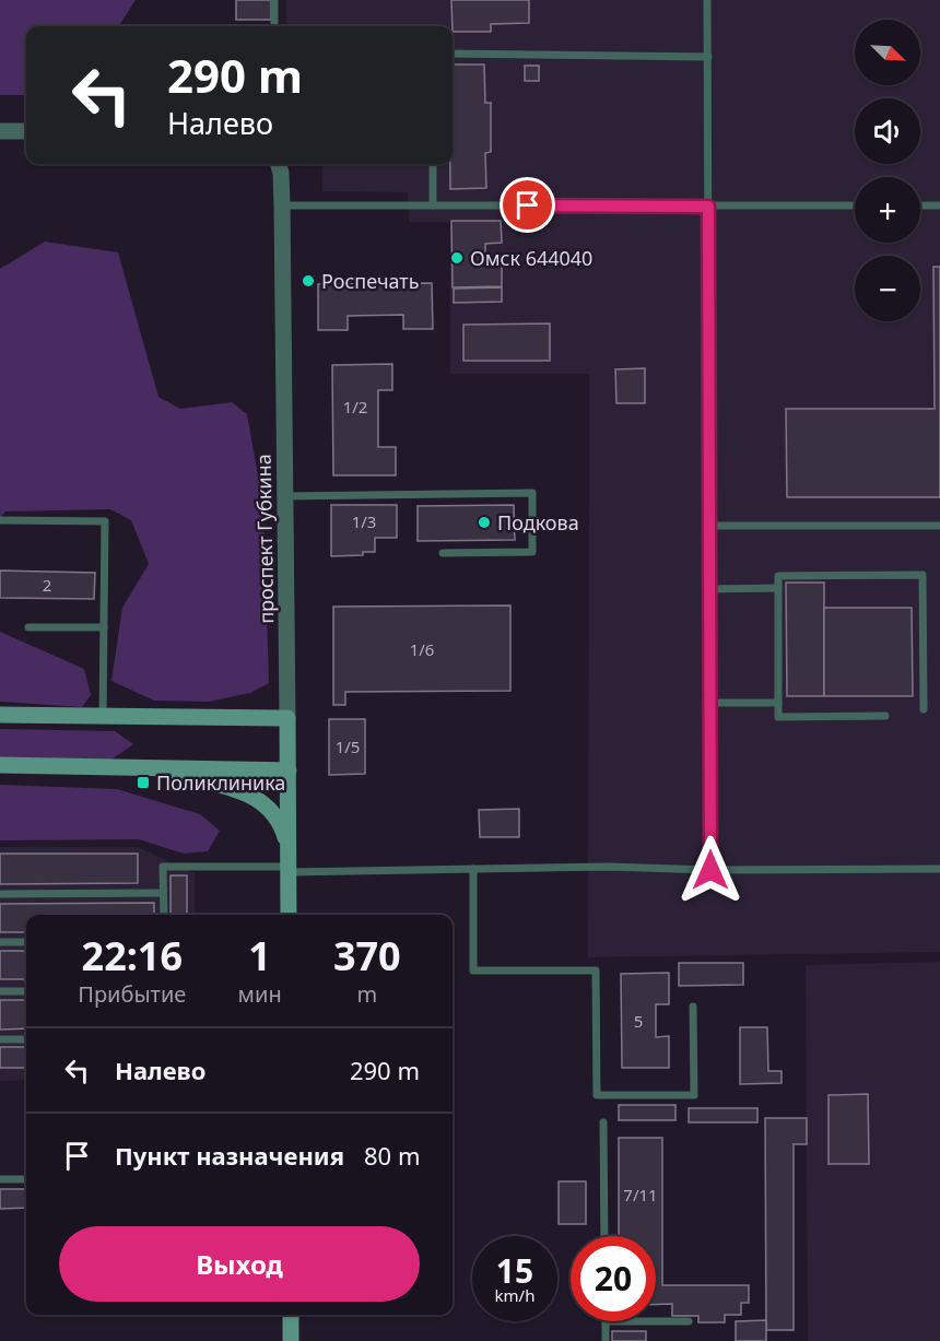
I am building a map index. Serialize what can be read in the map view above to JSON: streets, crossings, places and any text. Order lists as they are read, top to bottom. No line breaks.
{"streets":{"main road":["проспект Губкина"]},"places":{"other":["Омск 644040","Роспечать","Подкова"],"transit":["Поликлиника"]},"house_numbers":["1/2","1/3","2","1/6","1/5","5","7/11"],"north":"bottom right","page":{"map_buttons":["+","−"],"turn":["290 m","Налево"],"eta":["22:16","Прибытие","1","мин","370","m"],"list":[{"name":"Налево","value":"290 m"},{"name":"Пункт назначения","value":"80 m"}],"buttons":"Выход","speed":"15 km/h","limit":"20"}}
